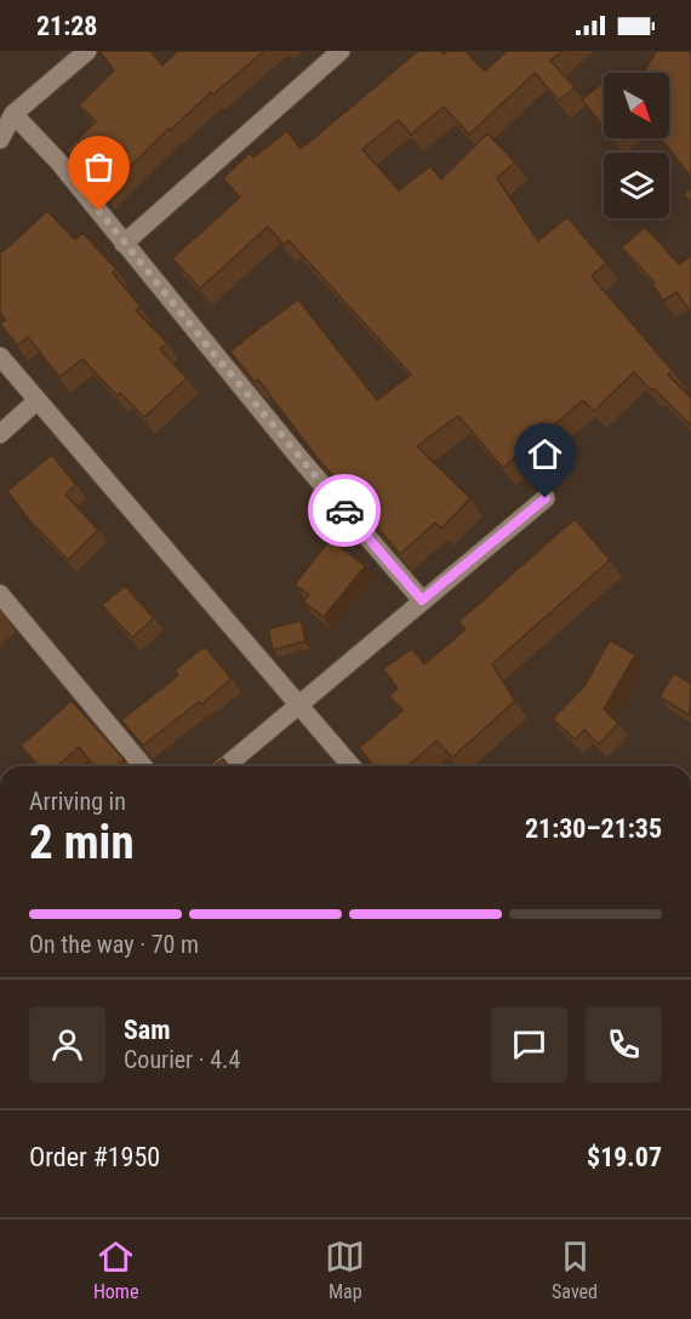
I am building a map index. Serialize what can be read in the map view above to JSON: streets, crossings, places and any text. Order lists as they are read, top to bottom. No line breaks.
{"north":"bottom right","page":{"status":"21:28","heading":["2 min","Arriving in","21:30–21:35"],"panel":["Sam","Courier · 4.4","Order #1950","$19.07"],"bar":"On the way · 70 m","tabs":["Home","Map","Saved"]}}
